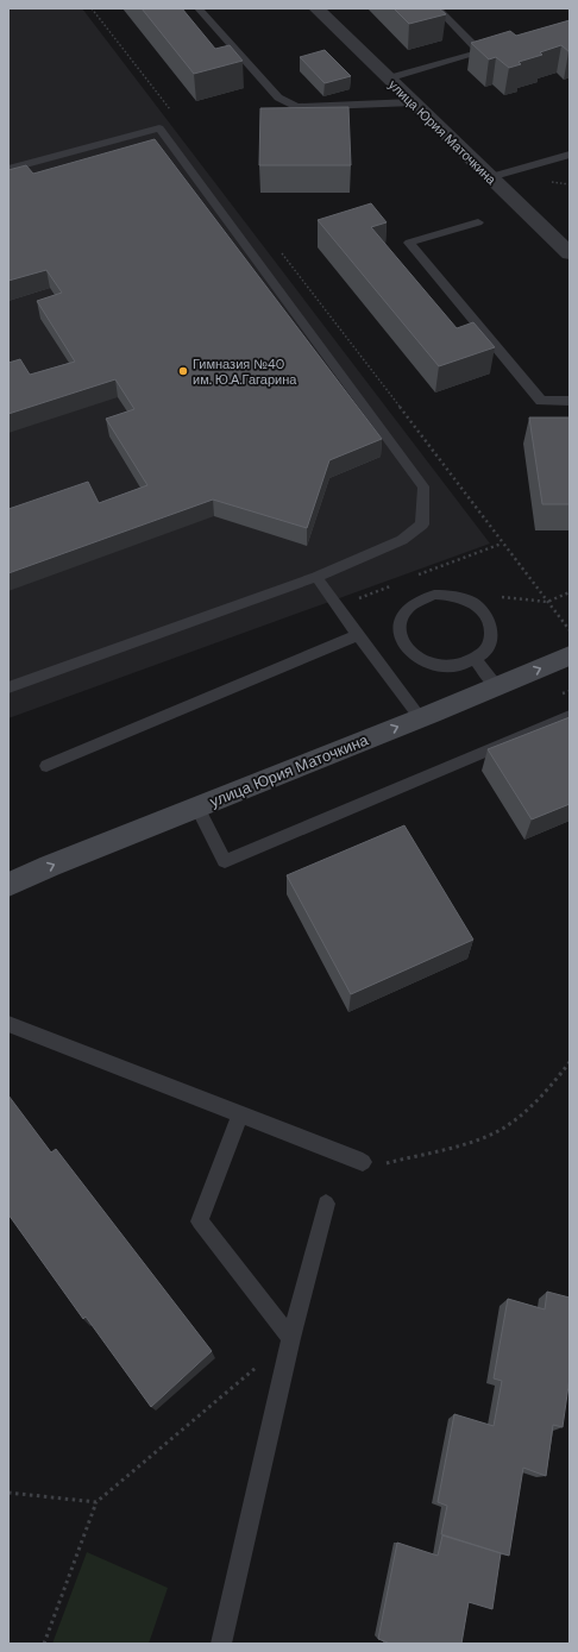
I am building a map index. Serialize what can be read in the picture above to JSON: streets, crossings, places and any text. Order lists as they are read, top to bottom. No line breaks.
{"streets":{"street":["улица Юрия Маточкина"]},"one_way":["улица Юрия Маточкина"],"places":["Гимназия №40 им. Ю.А.Гагарина"]}
